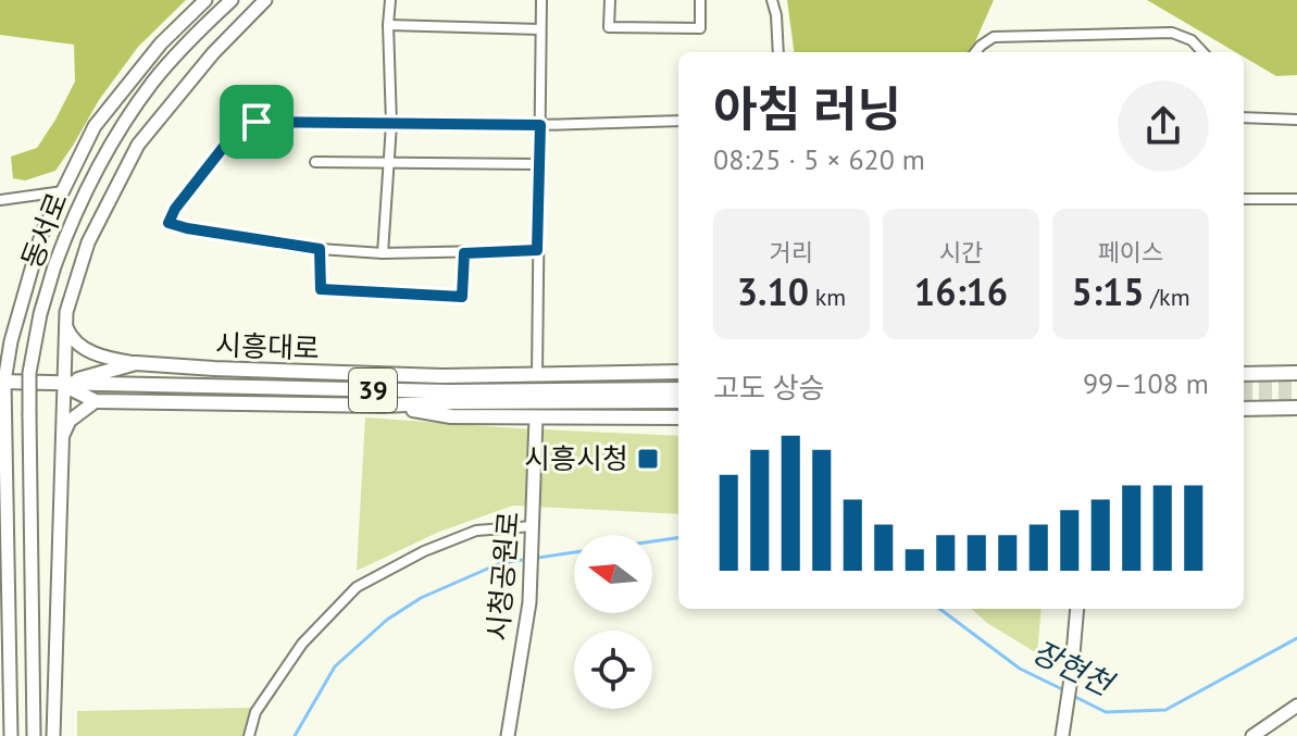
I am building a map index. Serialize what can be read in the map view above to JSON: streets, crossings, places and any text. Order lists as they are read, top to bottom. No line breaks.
{"streets":{"main road":["동서로","시흥대로","39","시청공원로"]},"crossings":[["시흥대로","시청공원로"]],"water":["장현천"],"places":{"transit":["시흥시청"]},"north":"left","page":{"heading":["아침 러닝","08:25 · 5 × 620 m"],"stats":[["거리","3.10 km"],["시간","16:16"],["페이스","5:15 /km"]],"chart":["고도 상승","99–108 m"]}}
